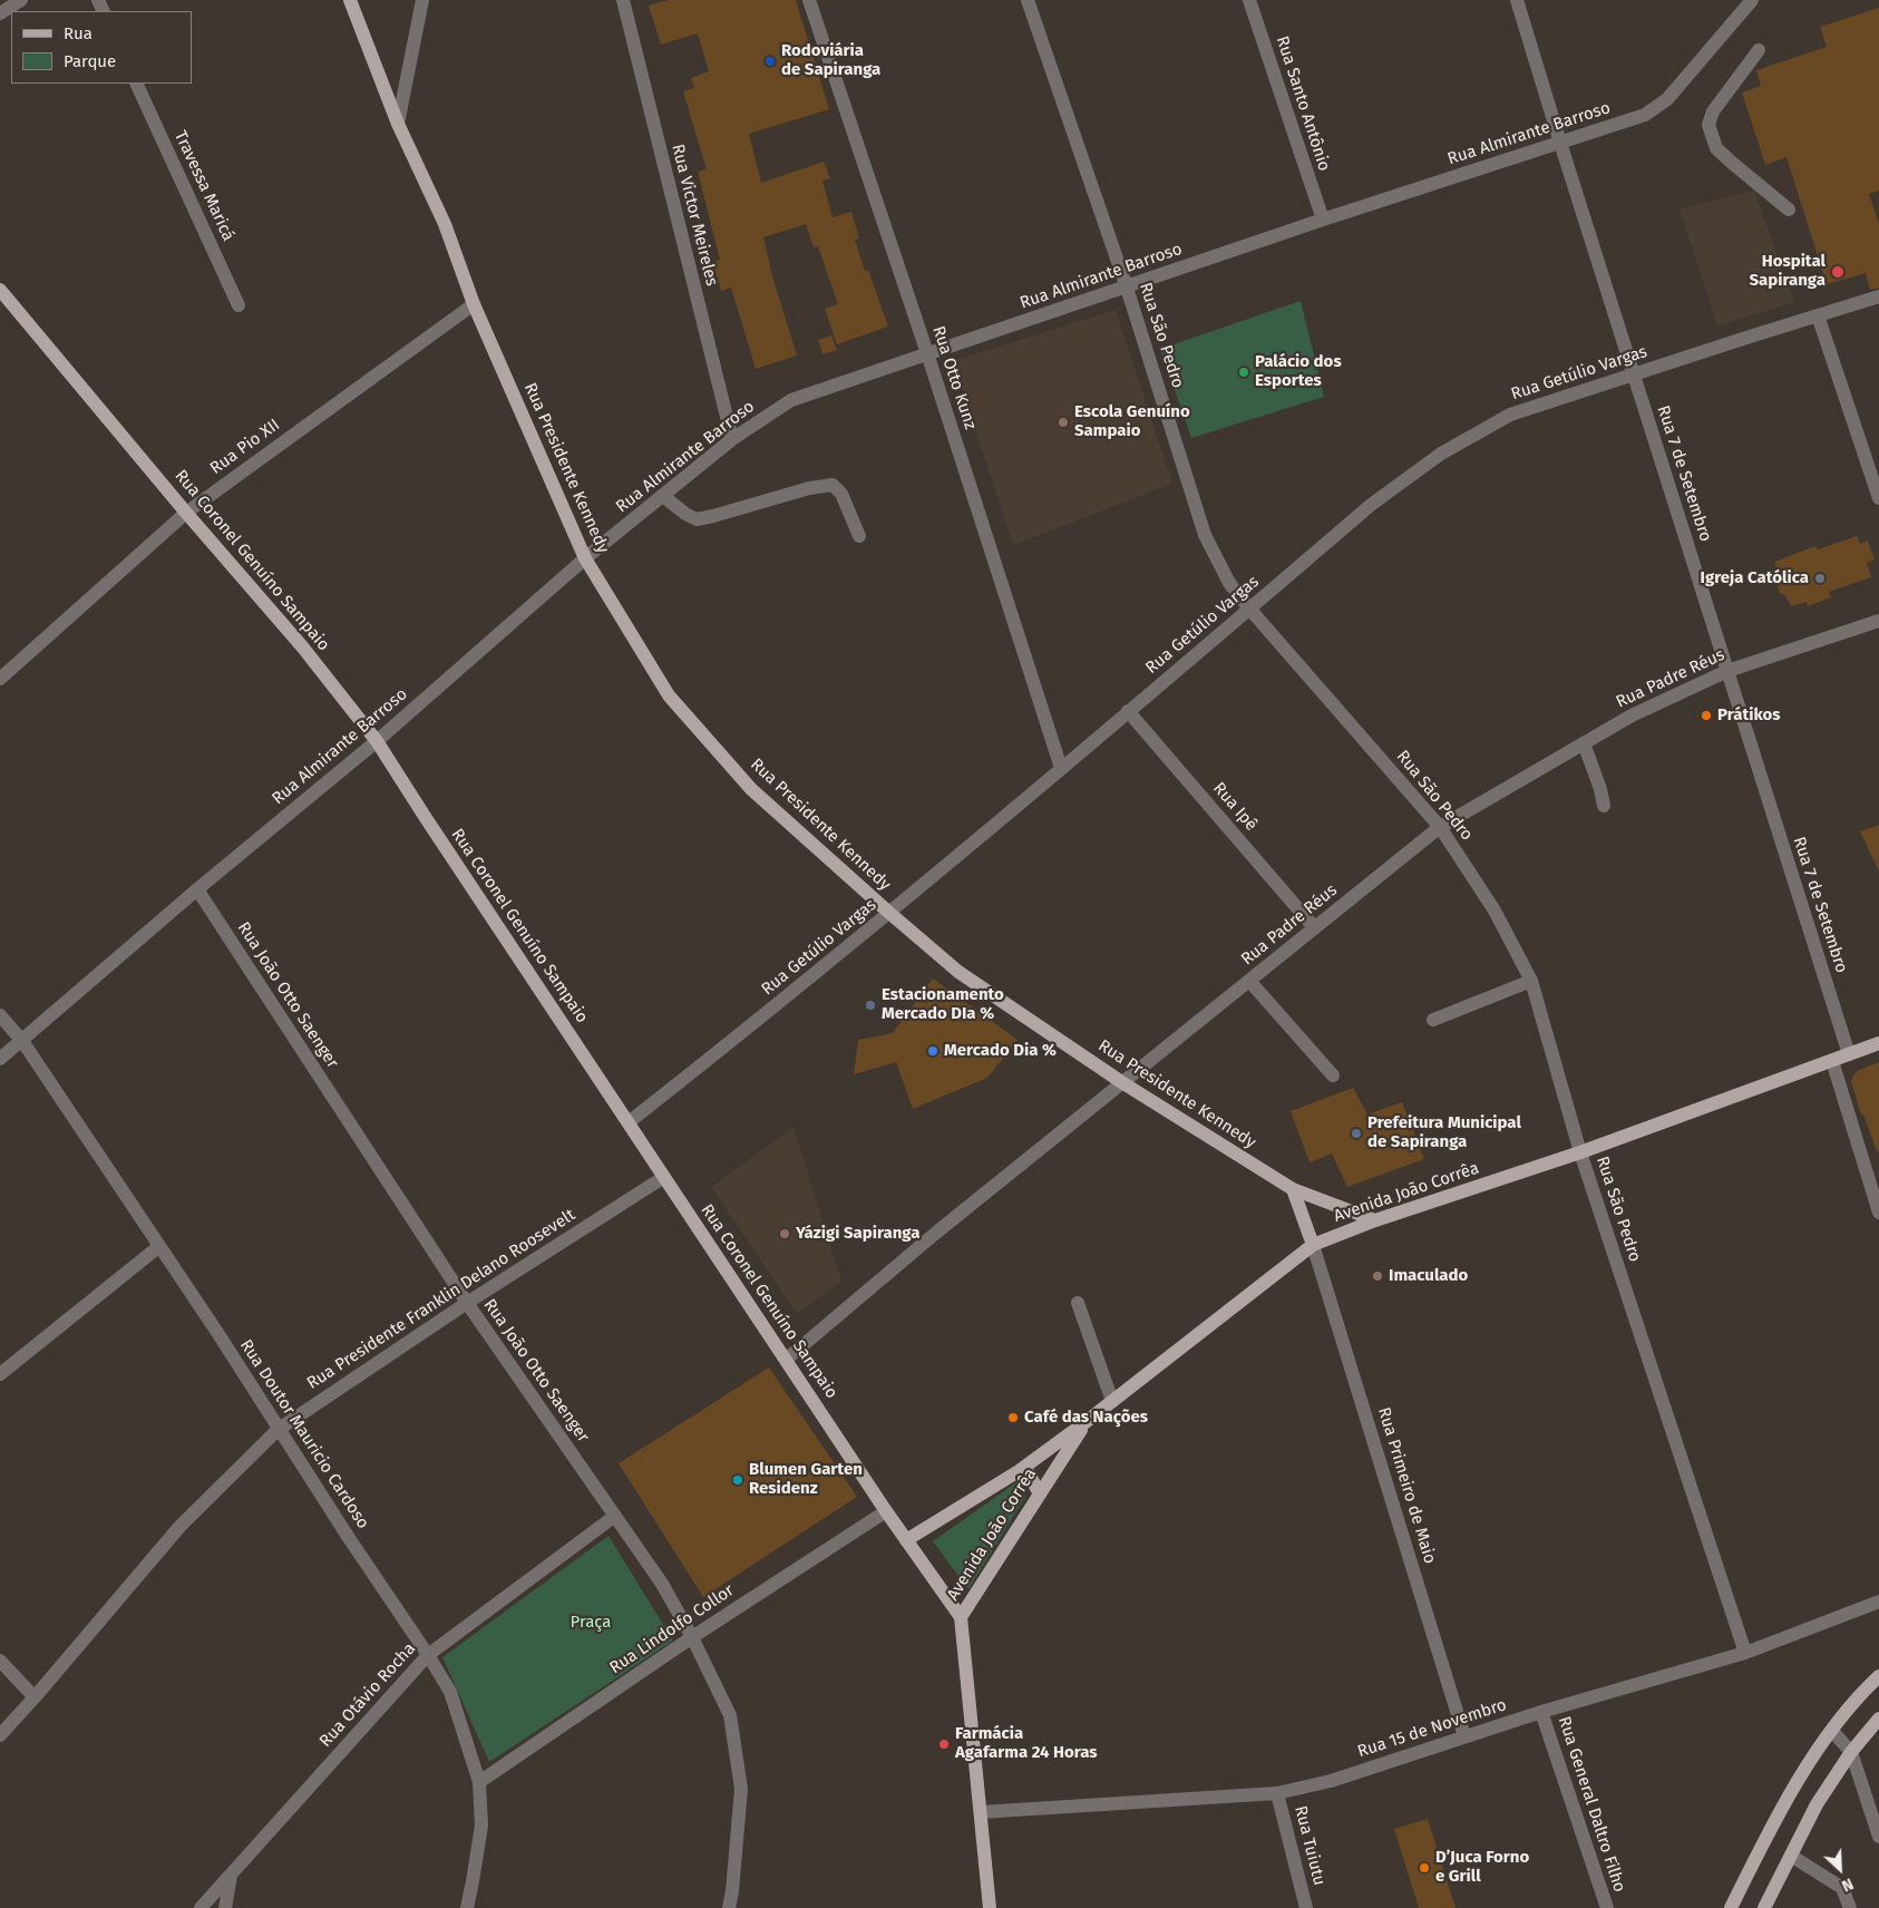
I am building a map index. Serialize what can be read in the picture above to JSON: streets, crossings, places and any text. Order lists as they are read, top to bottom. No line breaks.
{"streets":{"main road":["Rua Presidente Kennedy","Rua Coronel Genuíno Sampaio","Avenida João Corrêa"],"street":["Rua Santo Antônio","Rua Almirante Barroso","Travessa Maricá","Rua Victor Meireles","Rua São Pedro","Rua Getúlio Vargas","Rua Otto Kunz","Rua Pio XII","Rua 7 de Setembro","Rua Padre Réus","Rua Ipê","Rua João Otto Saenger","Rua Presidente Franklin Delano Roosevelt","Rua Doutor Mauricio Cardoso","Rua Primeiro de Maio","Rua Lindolfo Collor","Rua Otávio Rocha","Rua 15 de Novembro","Rua General Daltro Filho","Rua Tuiutu"]},"crossings":[["Rua Santo Antônio","Rua Almirante Barroso"],["Rua Almirante Barroso","Rua Victor Meireles"],["Rua Almirante Barroso","Rua São Pedro"],["Rua Almirante Barroso","Rua Otto Kunz"],["Rua Almirante Barroso","Rua Presidente Kennedy"],["Rua Almirante Barroso","Rua 7 de Setembro"],["Rua Almirante Barroso","Rua Coronel Genuíno Sampaio"],["Rua Almirante Barroso","Rua João Otto Saenger"],["Rua Almirante Barroso","Rua Doutor Mauricio Cardoso"],["Rua São Pedro","Rua Getúlio Vargas"],["Rua São Pedro","Rua Padre Réus"],["Rua São Pedro","Avenida João Corrêa"],["Rua São Pedro","Rua 15 de Novembro"],["Rua Getúlio Vargas","Rua Otto Kunz"],["Rua Getúlio Vargas","Rua Presidente Kennedy"],["Rua Getúlio Vargas","Rua 7 de Setembro"],["Rua Getúlio Vargas","Rua Coronel Genuíno Sampaio"],["Rua Getúlio Vargas","Rua Ipê"],["Rua Pio XII","Rua Presidente Kennedy"],["Rua Pio XII","Rua Coronel Genuíno Sampaio"],["Rua Presidente Kennedy","Rua Padre Réus"],["Rua Presidente Kennedy","Avenida João Corrêa"],["Rua 7 de Setembro","Rua Padre Réus"],["Rua 7 de Setembro","Avenida João Corrêa"],["Rua Coronel Genuíno Sampaio","Rua Padre Réus"],["Rua Coronel Genuíno Sampaio","Avenida João Corrêa"],["Rua Coronel Genuíno Sampaio","Rua Presidente Franklin Delano Roosevelt"],["Rua Coronel Genuíno Sampaio","Rua Lindolfo Collor"],["Rua Padre Réus","Rua Ipê"],["Rua João Otto Saenger","Rua Presidente Franklin Delano Roosevelt"],["Rua João Otto Saenger","Rua Lindolfo Collor"],["Rua João Otto Saenger","Rua Otávio Rocha"],["Avenida João Corrêa","Rua Primeiro de Maio"],["Avenida João Corrêa","Rua 15 de Novembro"],["Rua Presidente Franklin Delano Roosevelt","Rua Doutor Mauricio Cardoso"],["Rua Doutor Mauricio Cardoso","Rua Lindolfo Collor"],["Rua Doutor Mauricio Cardoso","Rua Otávio Rocha"],["Rua Primeiro de Maio","Rua 15 de Novembro"],["Rua 15 de Novembro","Rua General Daltro Filho"],["Rua 15 de Novembro","Rua Tuiutu"]],"parks":["Praça"],"places":["Rodoviária de Sapiranga","Hospital Sapiranga","Palácio dos Esportes","Escola Genuíno Sampaio","Igreja Católica","Prátikos","Estacionamento Mercado DIa %","Mercado Dia %","Prefeitura Municipal de Sapiranga","Yázigi Sapiranga","Imaculado","Café das Nações","Blumen Garten Residenz","Farmácia Agafarma 24 Horas","D’Juca Forno e Grill"],"legend":["Rua","Parque"],"north":"bottom right"}
